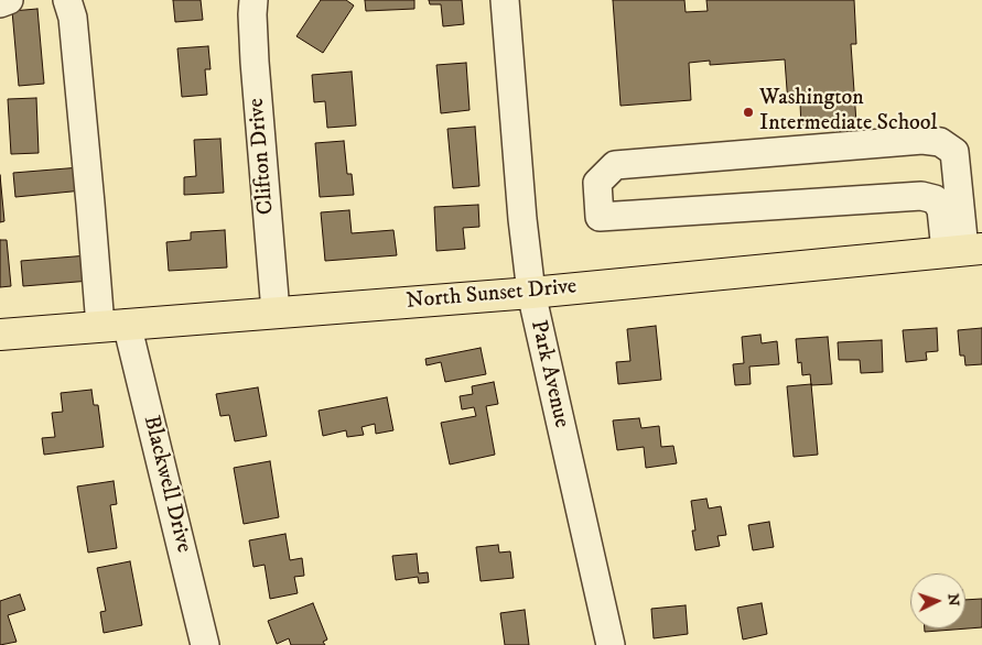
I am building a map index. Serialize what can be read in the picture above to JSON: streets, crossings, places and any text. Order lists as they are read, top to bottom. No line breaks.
{"streets":{"main road":["North Sunset Drive"],"street":["Clifton Drive","Park Avenue","Blackwell Drive"]},"crossings":[["Clifton Drive","North Sunset Drive"],["North Sunset Drive","Park Avenue"],["North Sunset Drive","Blackwell Drive"]],"places":["Washington Intermediate School"],"north":"right"}
